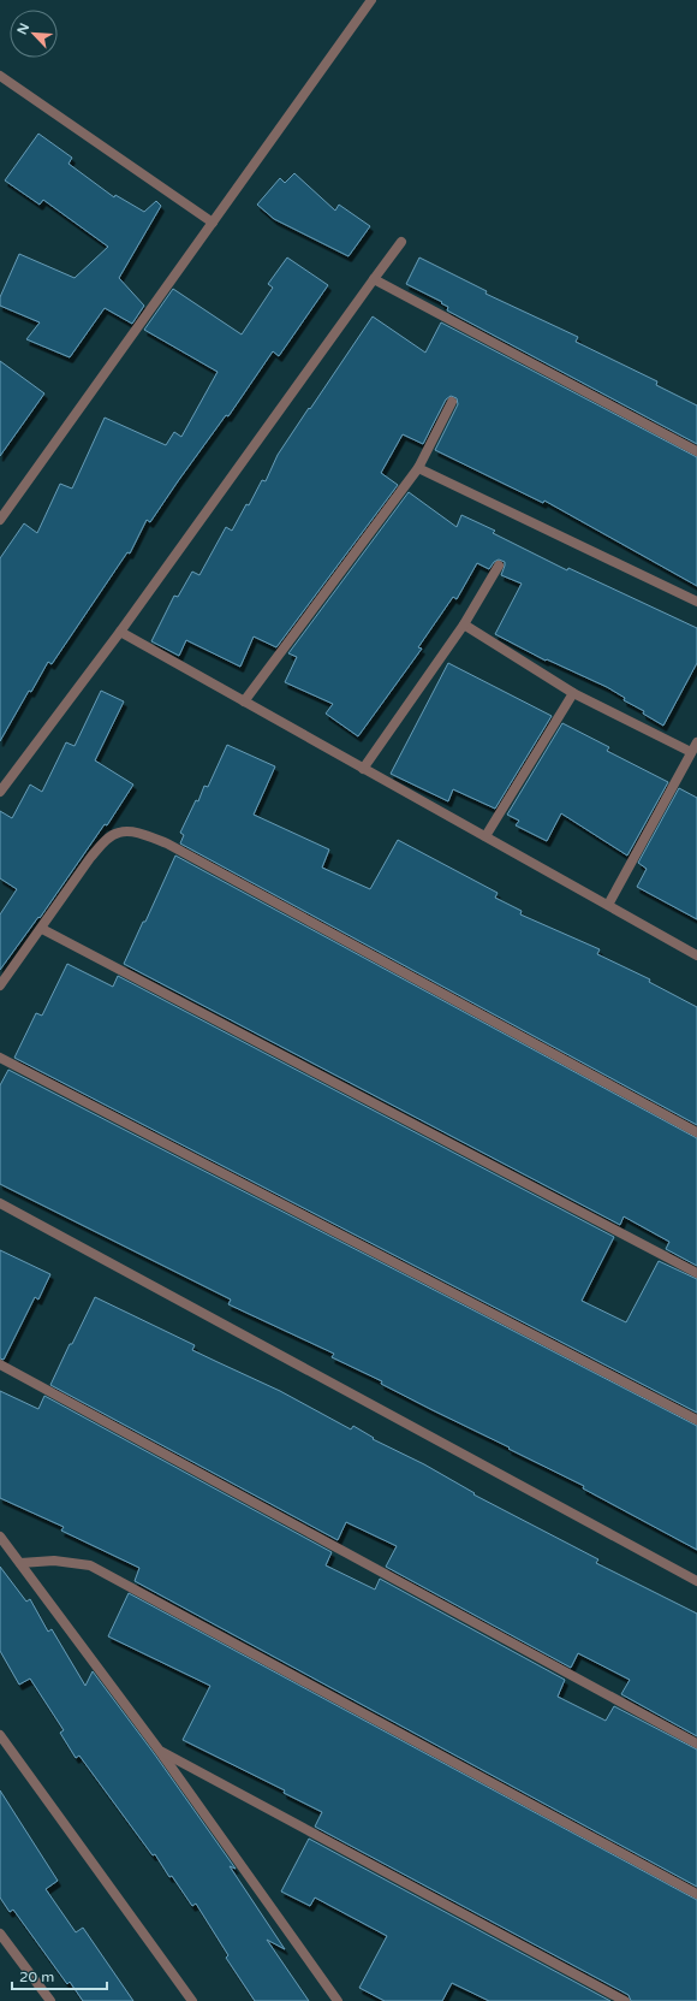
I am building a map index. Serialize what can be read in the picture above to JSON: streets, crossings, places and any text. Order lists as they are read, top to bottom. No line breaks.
{"scale_bar":"20 m","north":"top left"}
